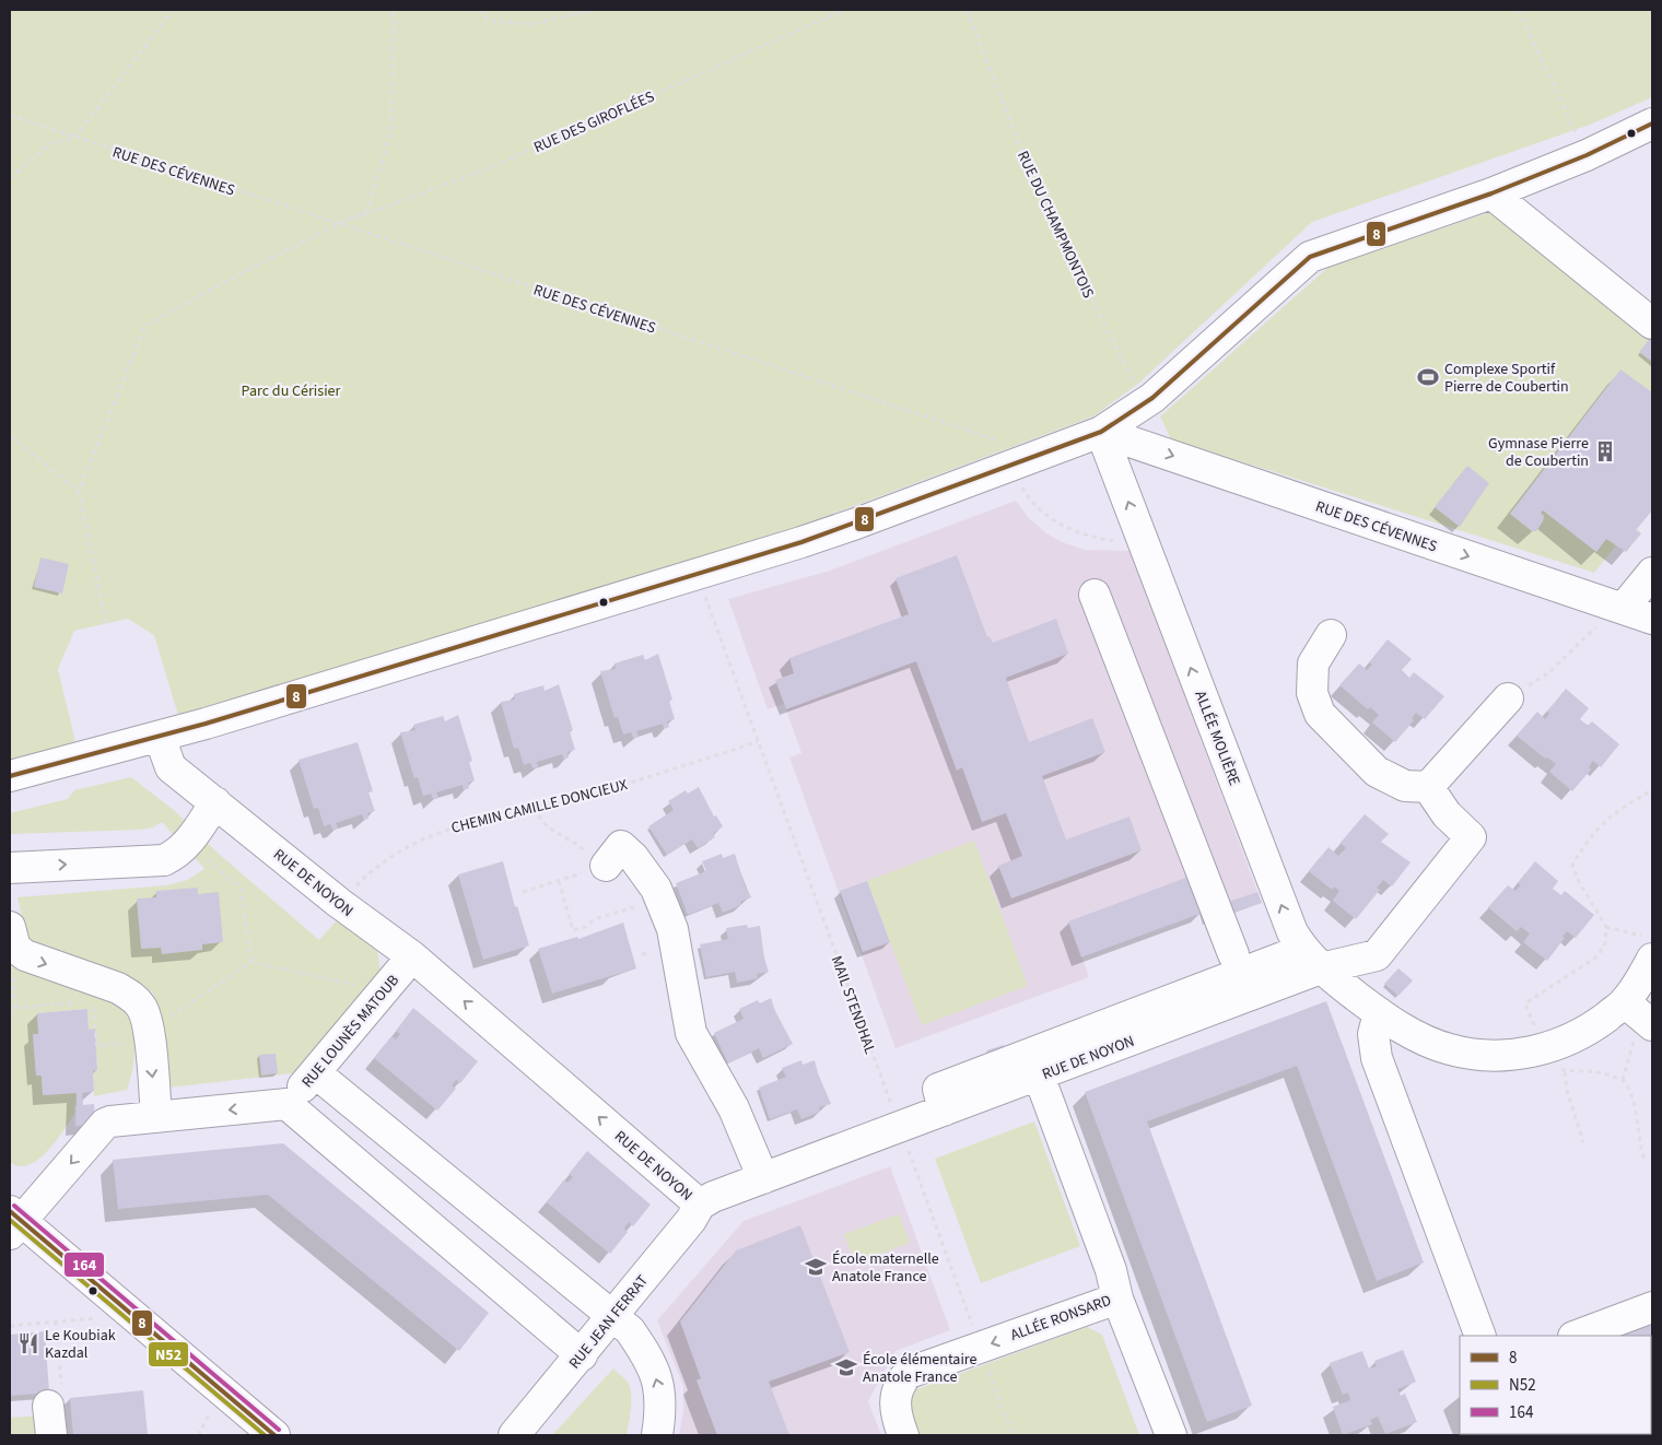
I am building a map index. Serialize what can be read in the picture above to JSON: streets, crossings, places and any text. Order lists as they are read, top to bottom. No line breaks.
{"streets":{"street":["RUE DES CÉVENNES","ALLÉE MOLIÈRE","RUE DE NOYON","RUE LOUNÈS MATOUB","ALLÉE RONSARD","RUE JEAN FERRAT"],"path":["RUE DES GIROFLÉES","RUE DU CHAMPMONTOIS","CHEMIN CAMILLE DONCIEUX","MAIL STENDHAL"]},"crossings":[["RUE DES GIROFLÉES","RUE DES CÉVENNES"],["RUE DES CÉVENNES","ALLÉE MOLIÈRE"],["ALLÉE MOLIÈRE","RUE DE NOYON"],["CHEMIN CAMILLE DONCIEUX","RUE DE NOYON"],["CHEMIN CAMILLE DONCIEUX","MAIL STENDHAL"],["RUE DE NOYON","MAIL STENDHAL"],["RUE DE NOYON","RUE LOUNÈS MATOUB"],["RUE DE NOYON","ALLÉE RONSARD"],["RUE DE NOYON","RUE JEAN FERRAT"],["MAIL STENDHAL","ALLÉE RONSARD"]],"parks":["Parc du Cérisier"],"places":{"sports":["Complexe Sportif Pierre de Coubertin"],"building":["Gymnase Pierre de Coubertin"],"school or university":["École maternelle Anatole France","École élémentaire Anatole France"],"restaurant":["Le Koubiak Kazdal"]},"lines":["transit line 8","transit line 164","transit line N52"],"legend":["8","N52","164"]}
